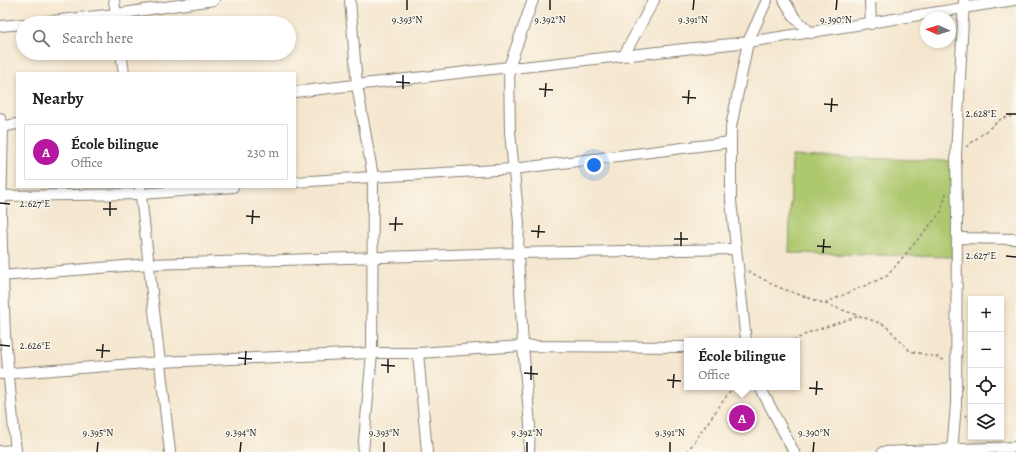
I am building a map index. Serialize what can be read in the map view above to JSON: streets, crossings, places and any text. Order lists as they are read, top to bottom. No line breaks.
{"north":"left","page":{"search":"Search here","heading":"Nearby","list":[{"mark":"A","name":"École bilingue","note":"Office","value":"230 m"}],"map_buttons":["+","−"],"popup":["École bilingue","Office"],"pins":"A"},"coordinates":["9.392°N","9.390°N","9.393°N","9.391°N","2.628°E","2.627°E","2.626°E","9.395°N","9.394°N"]}
